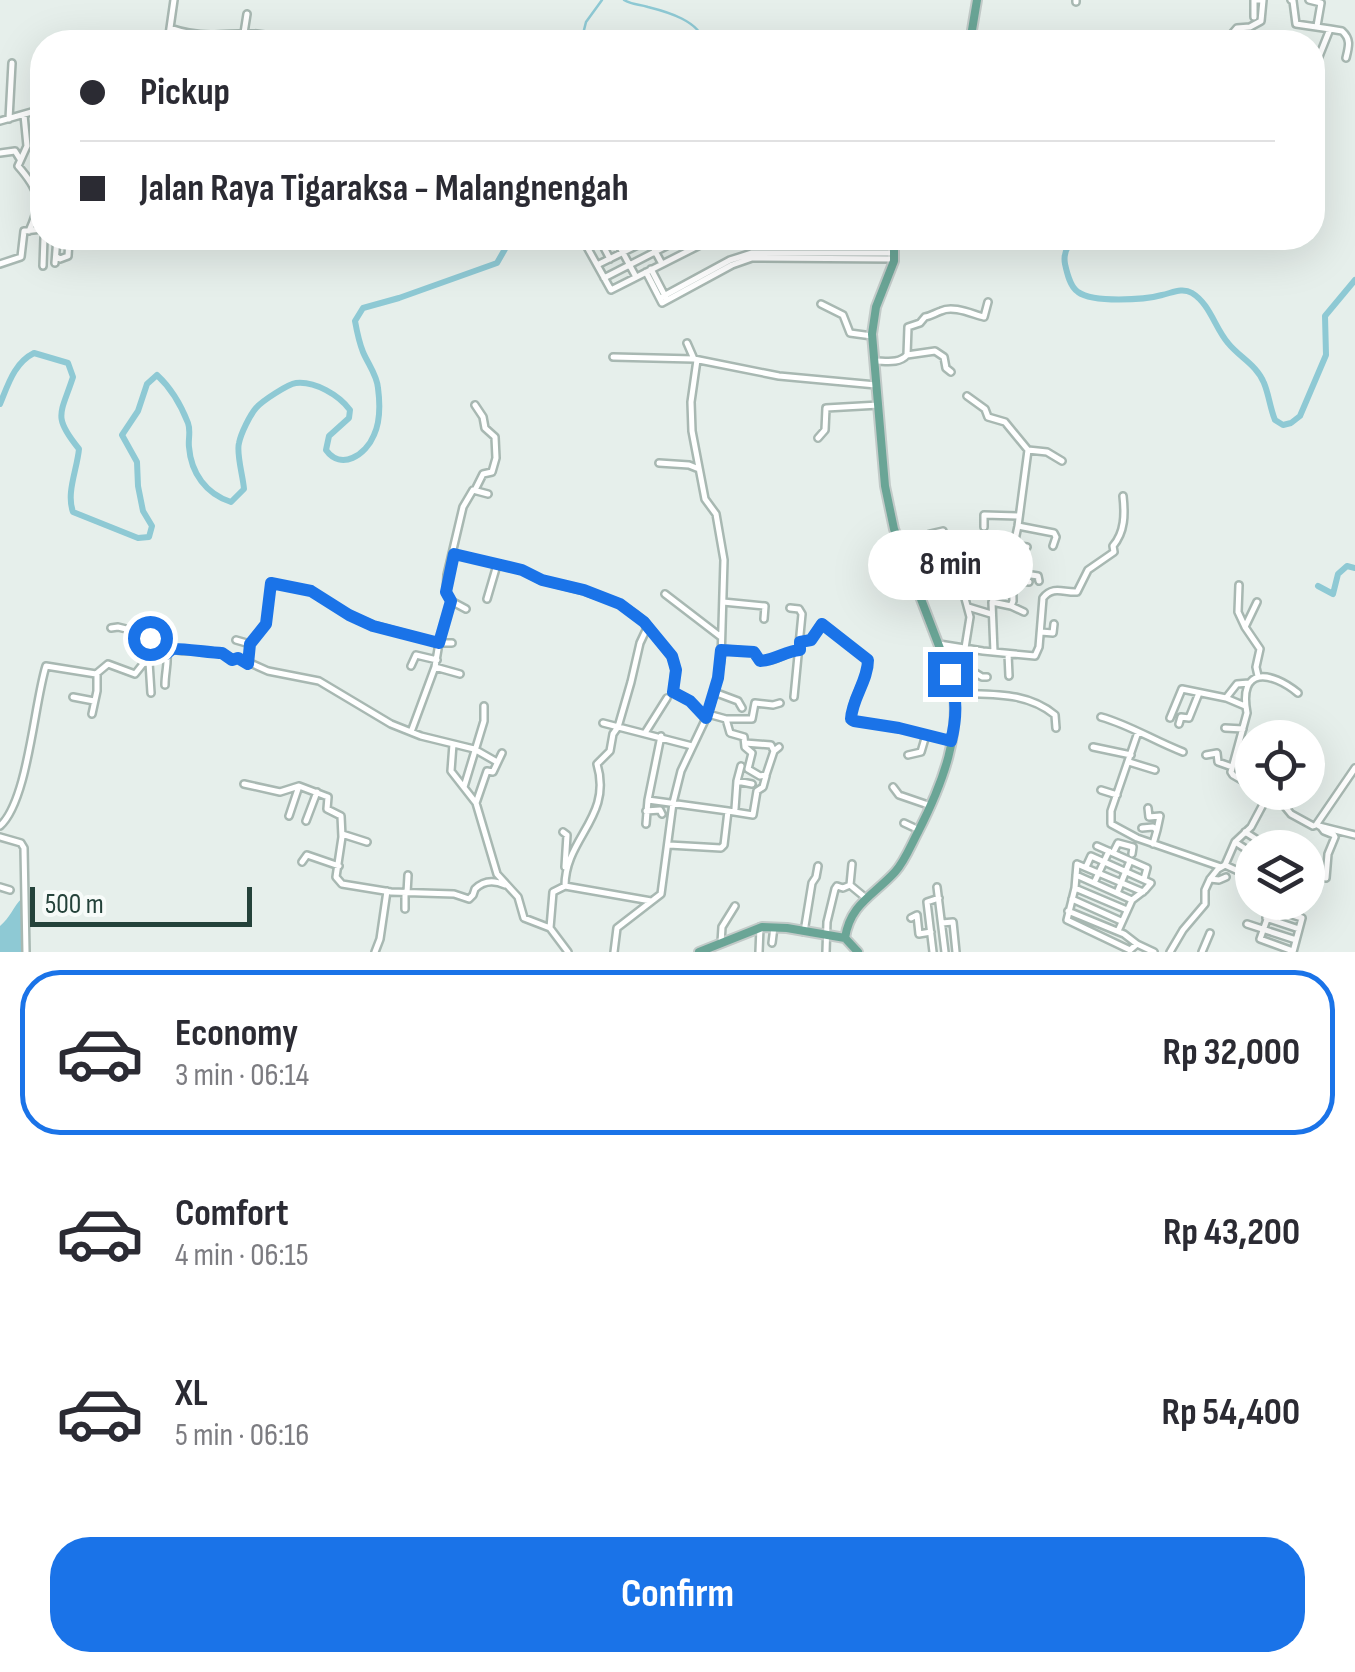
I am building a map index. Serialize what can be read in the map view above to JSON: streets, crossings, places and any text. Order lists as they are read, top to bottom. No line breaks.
{"scale_bar":"500 m","page":{"banner":["Pickup","Jalan Raya Tigaraksa - Malangnengah"],"bubble":"8 min","scale":"500 m","list":[{"name":"Economy","note":"3 min · 06:14","value":"Rp 32,000"},{"name":"Comfort","note":"4 min · 06:15","value":"Rp 43,200"},{"name":"XL","note":"5 min · 06:16","value":"Rp 54,400"}],"buttons":"Confirm"}}
